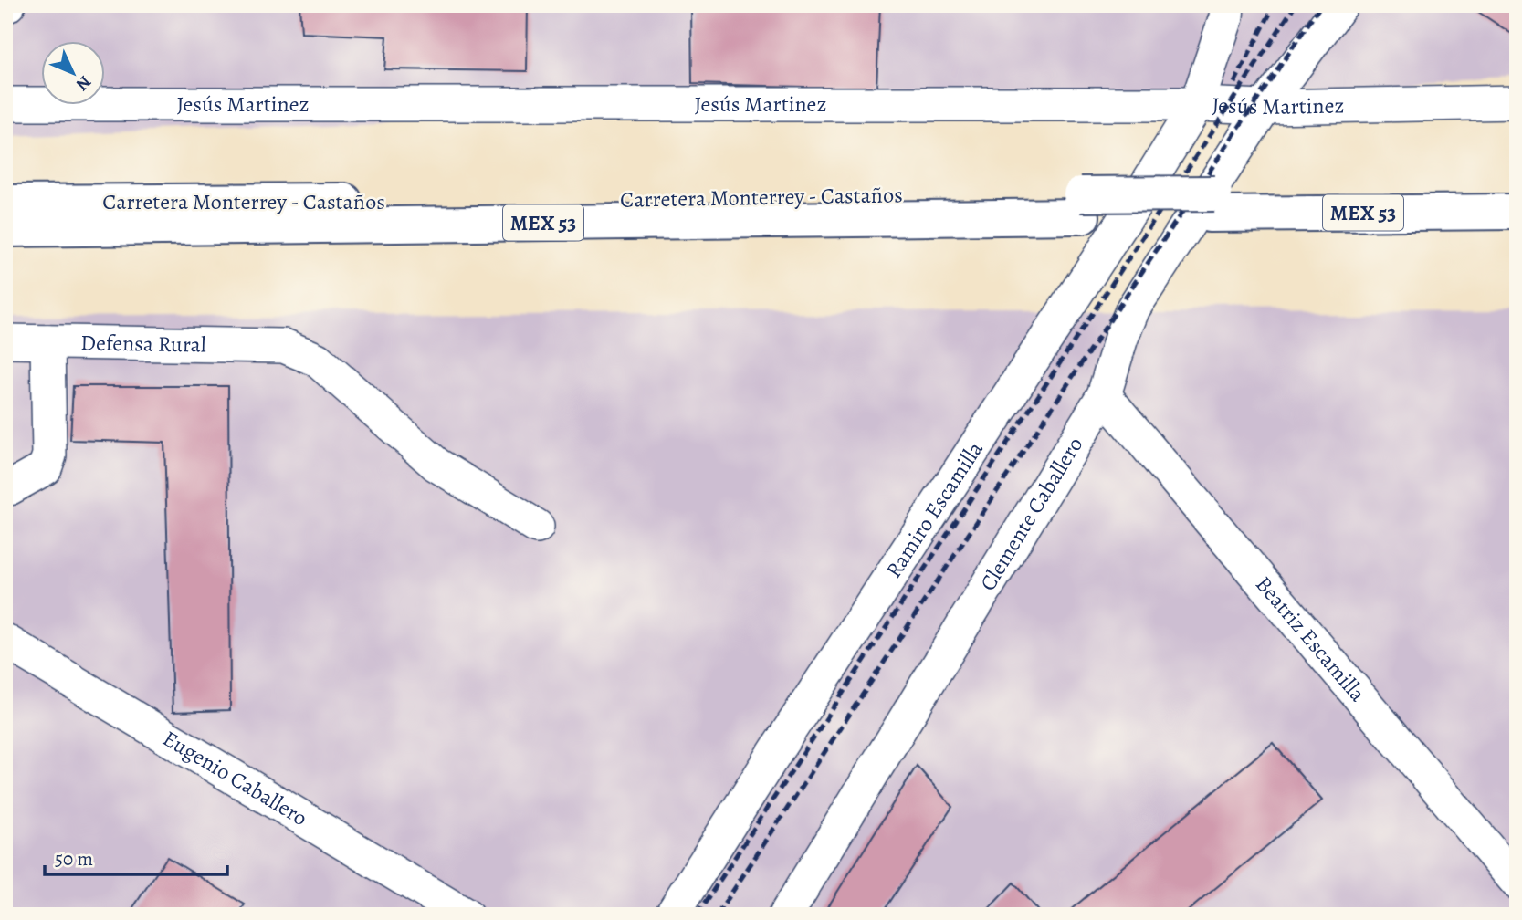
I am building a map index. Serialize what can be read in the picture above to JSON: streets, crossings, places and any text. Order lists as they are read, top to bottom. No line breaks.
{"streets":{"main road":["Carretera Monterrey - Castaños","MEX 53"],"lane":["Jesús Martinez","Defensa Rural","Ramiro Escamilla","Clemente Caballero","Beatriz Escamilla","Eugenio Caballero"]},"crossings":[["Jesús Martinez","Ramiro Escamilla"],["Jesús Martinez","Clemente Caballero"],["Clemente Caballero","Beatriz Escamilla"]],"scale_bar":"50 m","north":"bottom right"}
